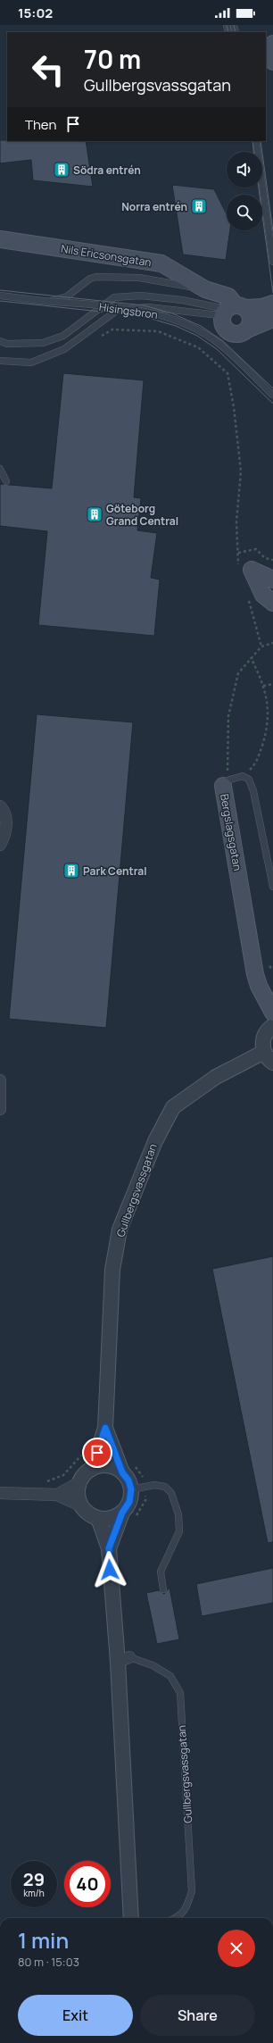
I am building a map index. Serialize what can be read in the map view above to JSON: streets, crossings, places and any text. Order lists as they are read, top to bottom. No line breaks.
{"streets":{"main road":["Nils Ericsonsgatan","Bergslagsgatan"],"street":["Gullbergsvassgatan"],"lane":["Hisingsbron"]},"places":{"building":["Södra entrén","Norra entrén","Göteborg Grand Central","Park Central"]},"page":{"status":"15:02","turn":["70 m","Gullbergsvassgatan"],"then":"Then","speed":"29 km/h","limit":"40","heading":["1 min","80 m · 15:03"],"buttons":["Exit","Share"]}}
